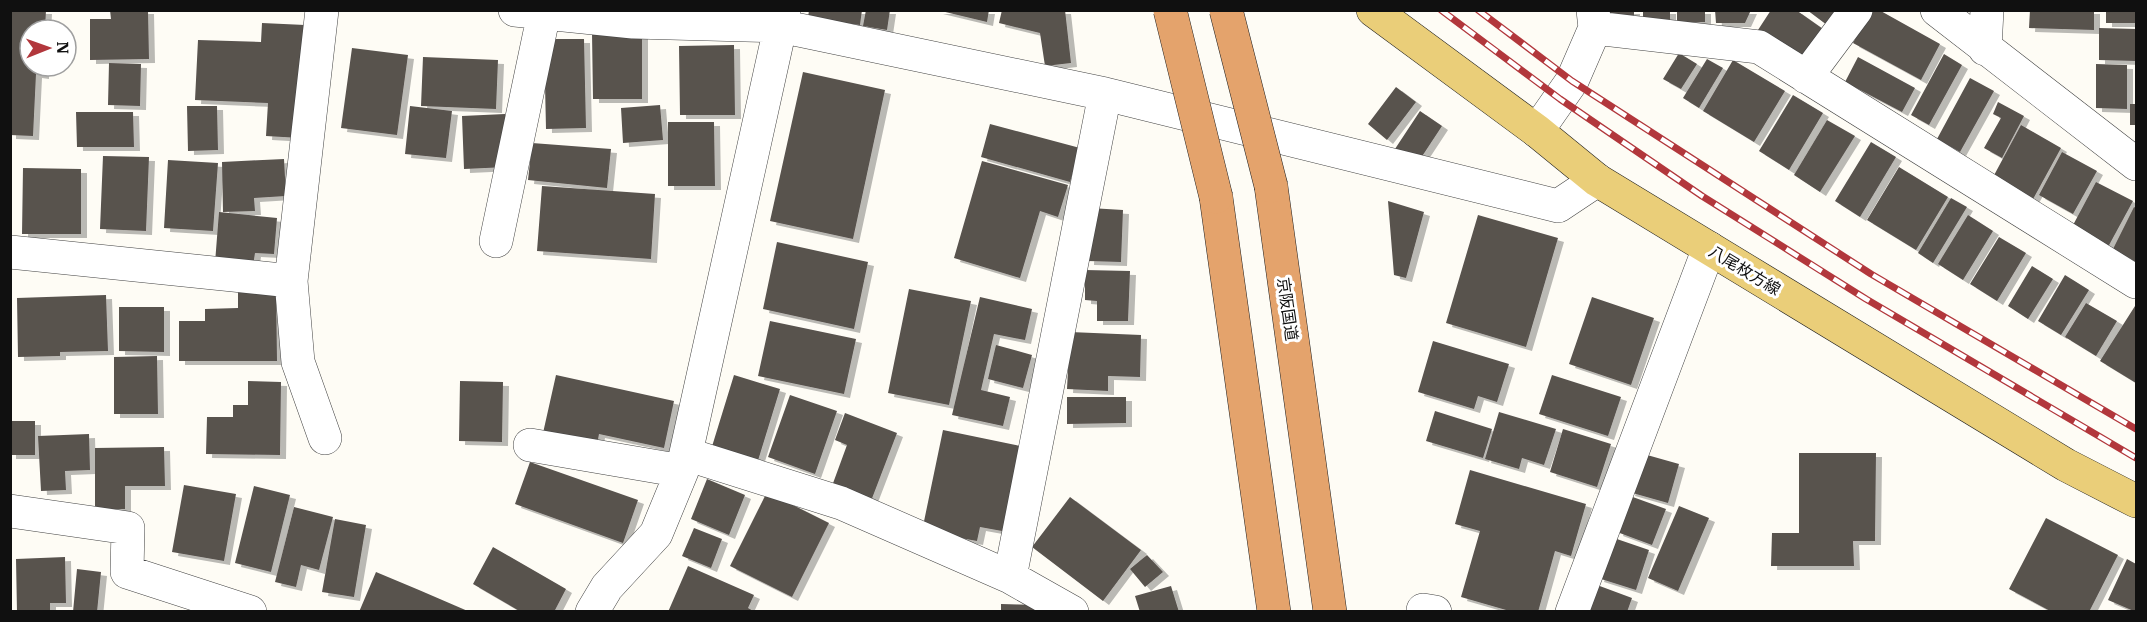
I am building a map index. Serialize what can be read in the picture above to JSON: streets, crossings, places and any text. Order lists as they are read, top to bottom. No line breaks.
{"streets":{"highway":["京阪国道"],"main road":["八尾枚方線"]},"north":"right"}
